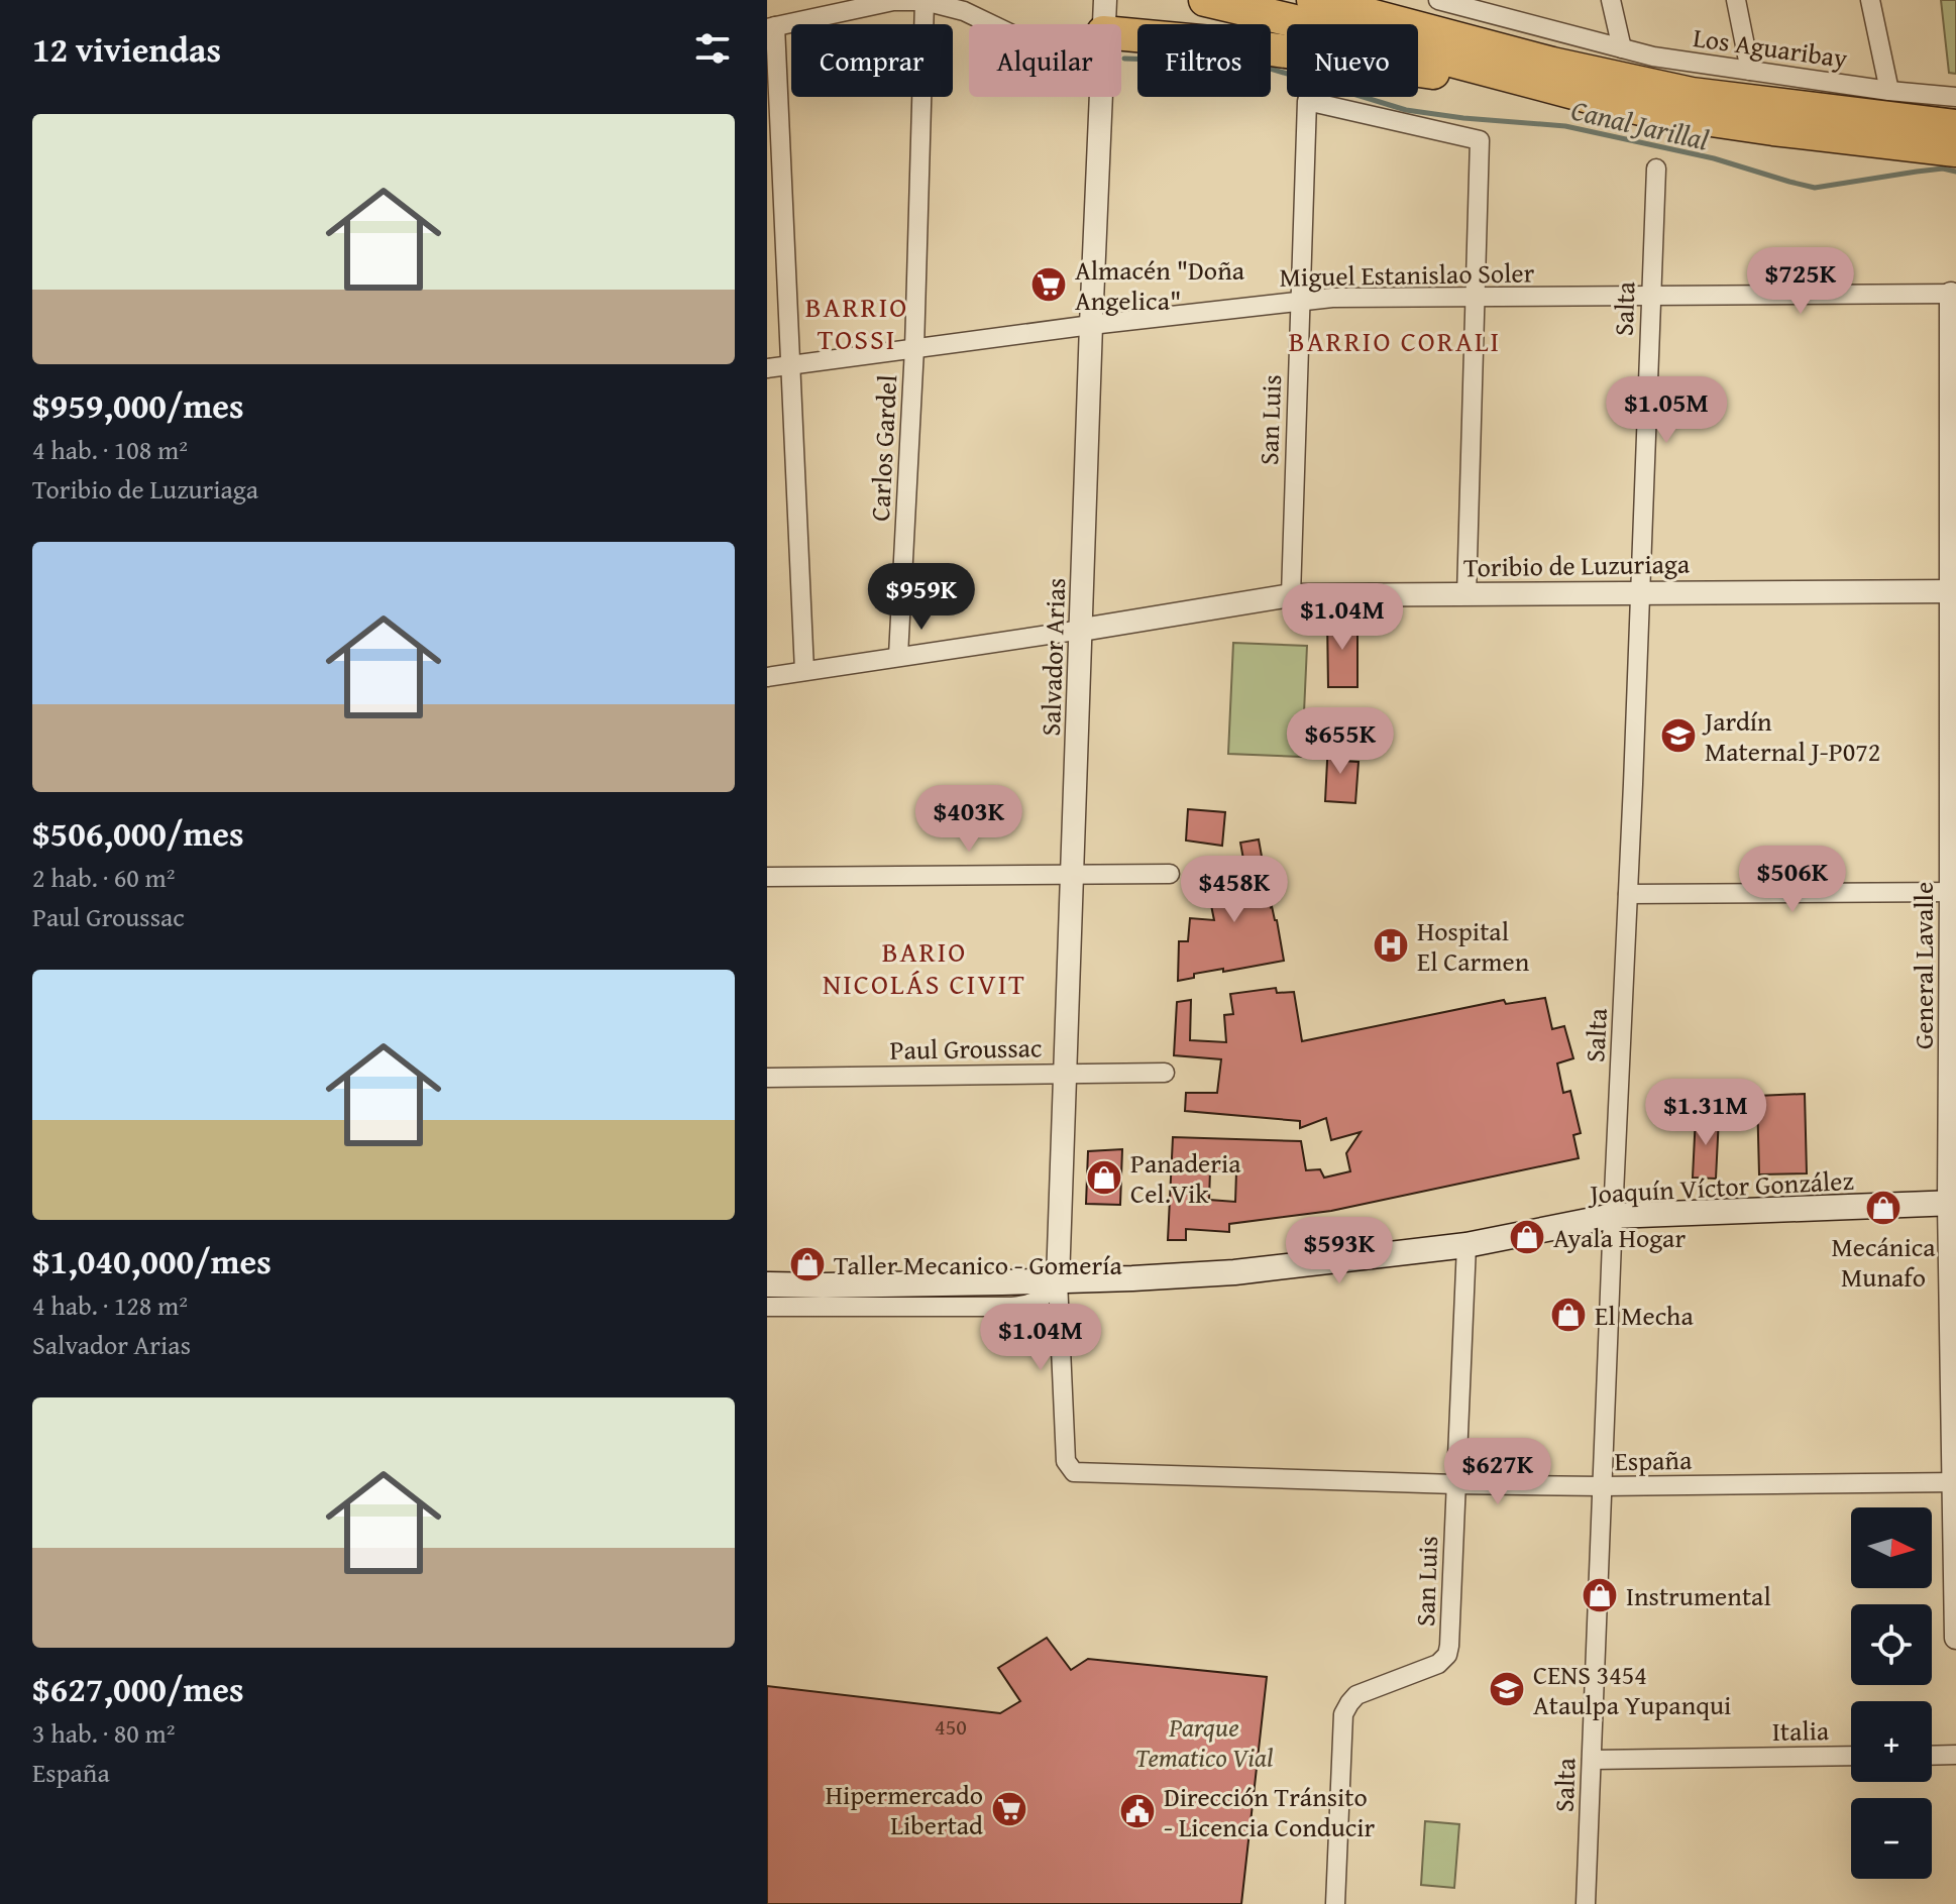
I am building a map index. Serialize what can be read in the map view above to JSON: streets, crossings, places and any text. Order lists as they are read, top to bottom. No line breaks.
{"streets":{"main road":["Joaquín Víctor González"],"street":["Los Aguaribay","Miguel Estanislao Soler","Salta","San Luis","Carlos Gardel","Toribio de Luzuriaga","Salvador Arias","General Lavalle","Paul Groussac","España","Italia"]},"crossings":[["Miguel Estanislao Soler","Salta"],["Miguel Estanislao Soler","San Luis"],["Miguel Estanislao Soler","Carlos Gardel"],["Miguel Estanislao Soler","Salvador Arias"],["Miguel Estanislao Soler","General Lavalle"],["Salta","Toribio de Luzuriaga"],["Salta","Joaquín Víctor González"],["Salta","España"],["Salta","Italia"],["San Luis","Toribio de Luzuriaga"],["San Luis","Joaquín Víctor González"],["San Luis","España"],["Carlos Gardel","Toribio de Luzuriaga"],["Toribio de Luzuriaga","Salvador Arias"],["Toribio de Luzuriaga","General Lavalle"],["Salvador Arias","Paul Groussac"],["Salvador Arias","Joaquín Víctor González"],["Salvador Arias","España"],["General Lavalle","Joaquín Víctor González"],["General Lavalle","España"]],"districts":["BARRIO TOSSI","BARRIO CORALI","BARIO NICOLÁS CIVIT"],"water":["Canal Jarillal"],"parks":["Parque Tematico Vial"],"places":{"supermarket":["Almacén \"Doña Angelica\"","Hipermercado Libertad"],"school or university":["Jardín Maternal J-P072","CENS 3454 Ataulpa Yupanqui"],"hospital":["Hospital El Carmen"],"shop":["Panaderia Cel.Vik","Mecánica Munafo","Ayala Hogar","Taller Mecanico - Gomería","El Mecha","Instrumental"],"public building":["Dirección Tránsito - Licencia Conducir"]},"house_numbers":["450"],"north":"right","page":{"heading":"12 viviendas","chip":["Comprar","Alquilar","Filtros","Nuevo"],"list":[{"name":"$959,000/mes","note":"4 hab. · 108 m² · Toribio de Luzuriaga"},{"name":"$506,000/mes","note":"2 hab. · 60 m² · Paul Groussac"},{"name":"$1,040,000/mes","note":"4 hab. · 128 m² · Salvador Arias"},{"name":"$627,000/mes","note":"3 hab. · 80 m² · España"}],"price":["$725K","$1.05M","$959K","$1.04M","$655K","$403K","$506K","$458K","$1.31M","$593K","$1.04M","$627K"],"map_buttons":["+","−"]}}
